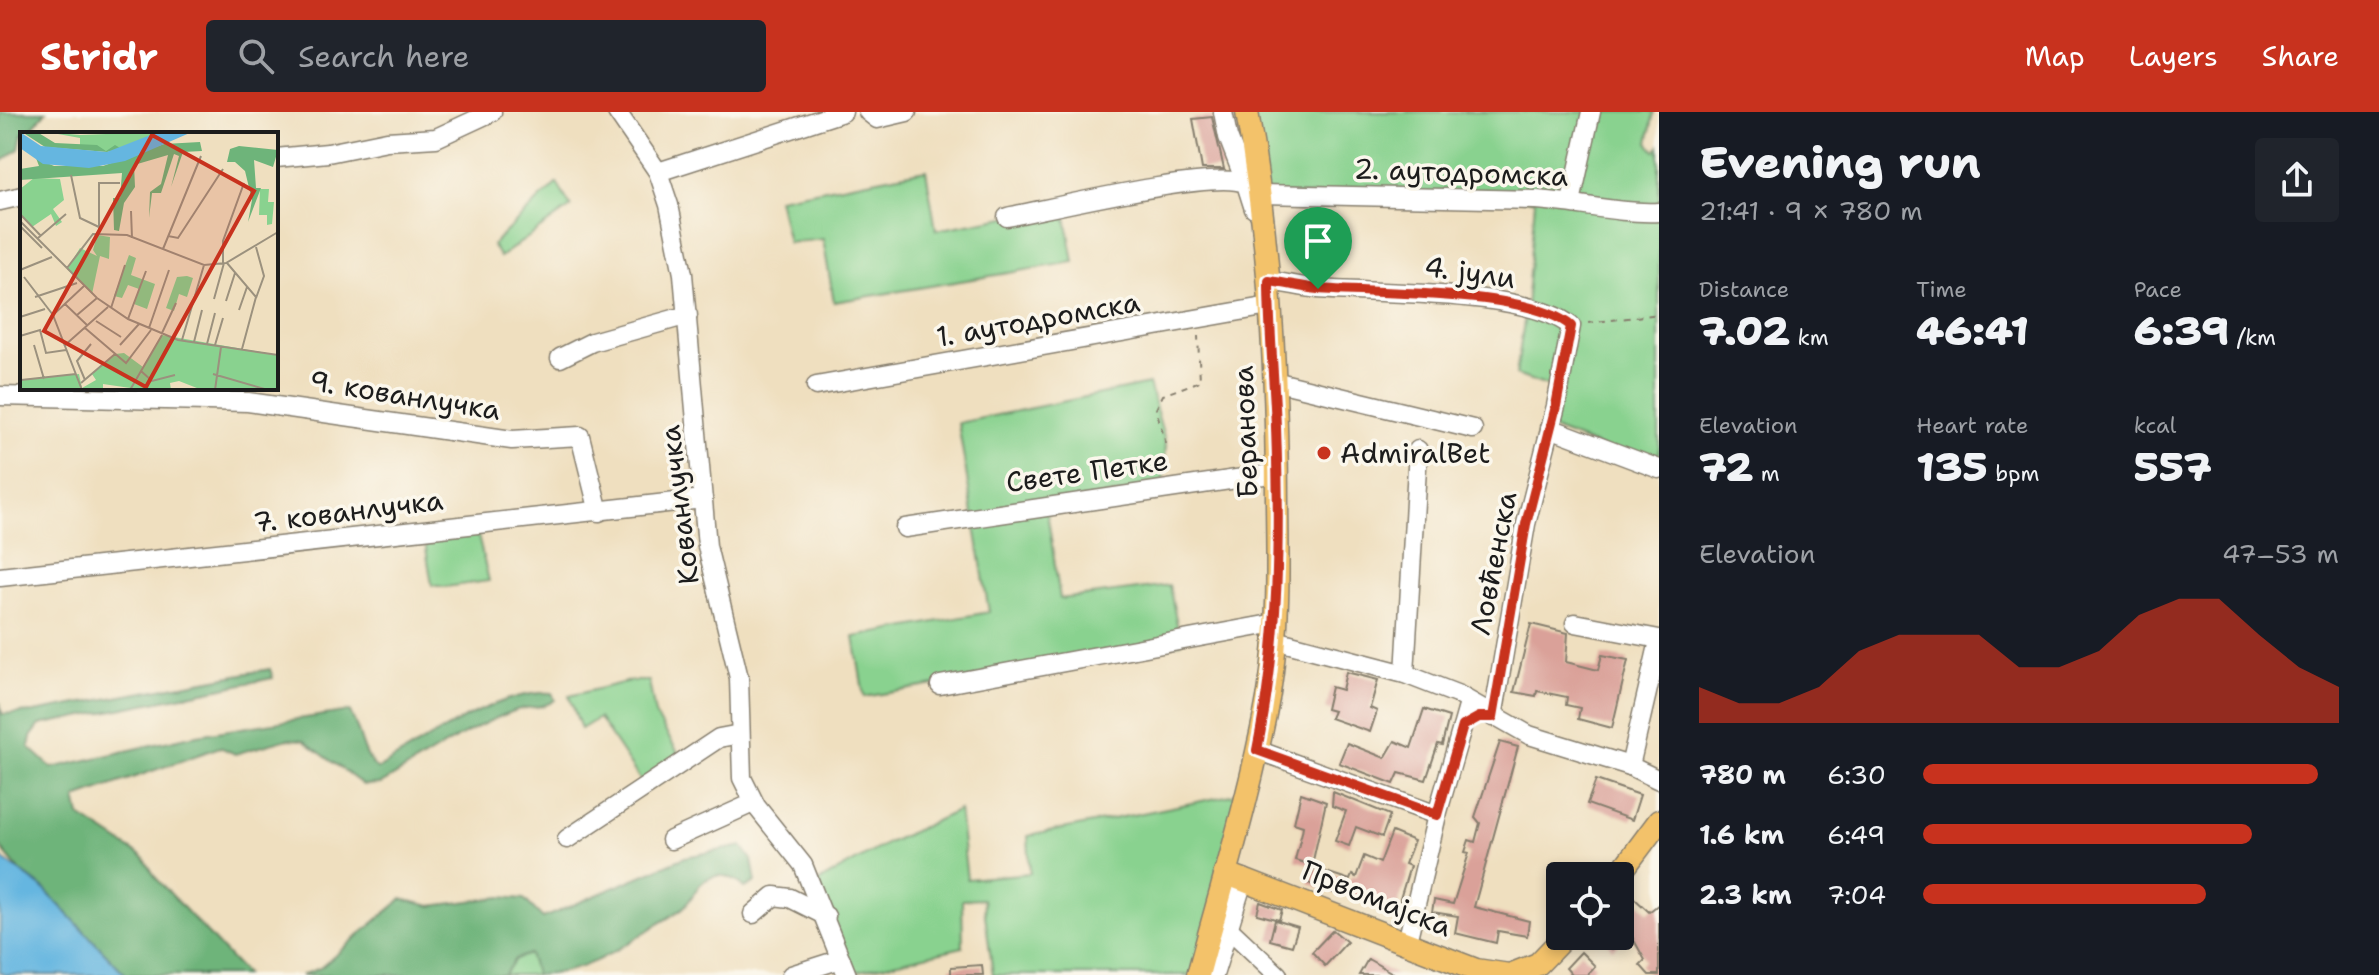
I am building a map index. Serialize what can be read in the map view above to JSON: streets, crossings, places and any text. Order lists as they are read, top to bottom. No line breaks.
{"streets":{"main road":["Беранова","Првомајска"],"street":["2. аутодромска","4. јули","1. аутодромска","9. кованлучка","Свете Петке","Кованлучка","7. кованлучка","Ловћенска"]},"crossings":[["2. аутодромска","Беранова"],["4. јули","Беранова"],["4. јули","Ловћенска"],["1. аутодромска","Беранова"],["9. кованлучка","7. кованлучка"],["Беранова","Свете Петке"],["Беранова","Првомајска"],["Кованлучка","7. кованлучка"]],"places":["AdmiralBet"],"page":{"header":"Stridr","search":"Search here","nav":["Map","Layers","Share"],"heading":["Evening run","21:41 · 9 × 780 m"],"stats":[["Distance","7.02 km"],["Time","46:41"],["Pace","6:39 /km"],["Elevation","72 m"],["Heart rate","135 bpm"],["kcal","557"]],"chart":["Elevation","47–53 m"],"list":[{"name":"780 m","note":"6:30"},{"name":"1.6 km","note":"6:49"},{"name":"2.3 km","note":"7:04"}]}}
